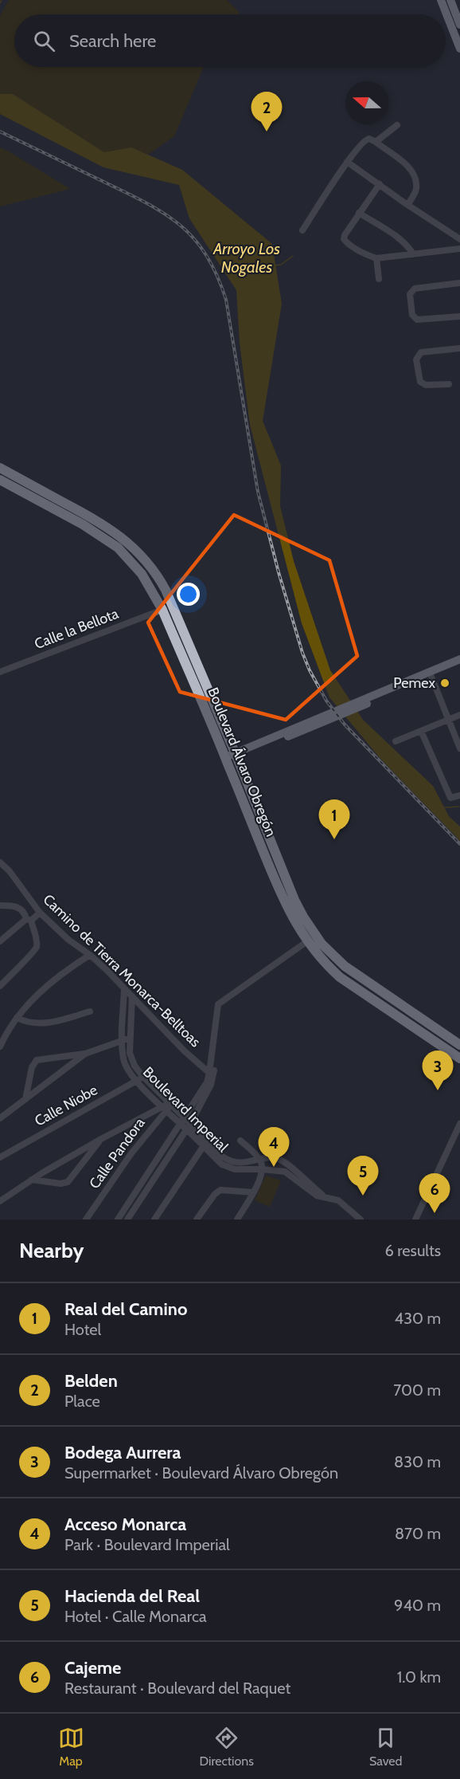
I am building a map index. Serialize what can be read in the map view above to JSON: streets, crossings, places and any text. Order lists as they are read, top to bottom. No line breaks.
{"streets":{"highway":["Boulevard Álvaro Obregón"],"street":["Calle la Bellota","Camino de Tierra Monarca-Belltoas","Calle Niobe","Boulevard Imperial","Calle Pandora"]},"crossings":[["Calle la Bellota","Boulevard Álvaro Obregón"],["Camino de Tierra Monarca-Belltoas","Boulevard Imperial"],["Calle Niobe","Boulevard Imperial"],["Boulevard Imperial","Calle Pandora"]],"water":["Arroyo Los Nogales"],"places":["Pemex"],"north":"left","page":{"search":"Search here","pins":["2","1","3","4","5","6"],"heading":["Nearby","6 results"],"list":[{"mark":"1","name":"Real del Camino","note":"Hotel","value":"430 m"},{"mark":"2","name":"Belden","note":"Place","value":"700 m"},{"mark":"3","name":"Bodega Aurrera","note":"Supermarket · Boulevard Álvaro Obregón","value":"830 m"},{"mark":"4","name":"Acceso Monarca","note":"Park · Boulevard Imperial","value":"870 m"},{"mark":"5","name":"Hacienda del Real","note":"Hotel · Calle Monarca","value":"940 m"},{"mark":"6","name":"Cajeme","note":"Restaurant · Boulevard del Raquet","value":"1.0 km"}],"nav":["Map","Directions","Saved"]}}
